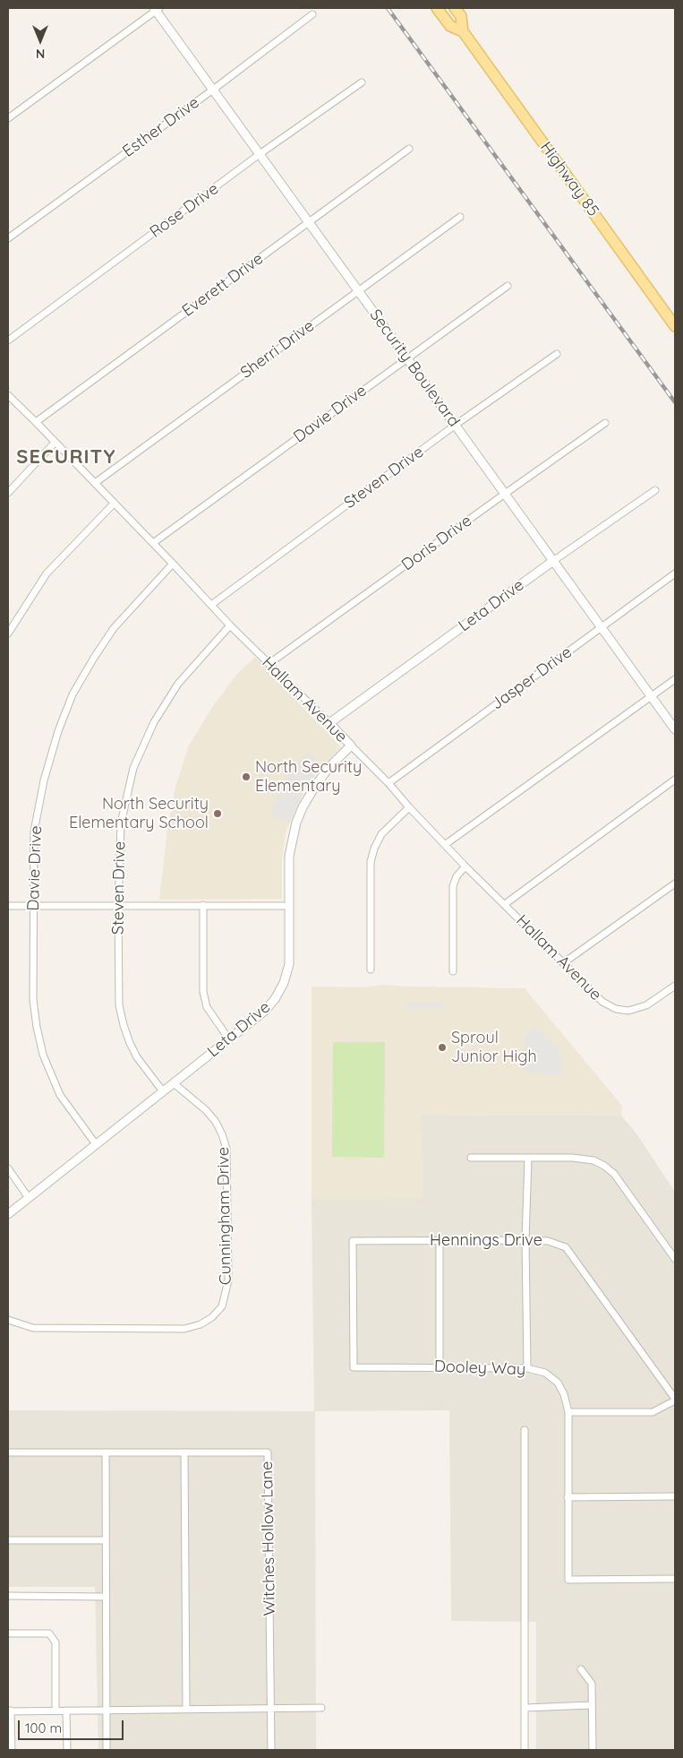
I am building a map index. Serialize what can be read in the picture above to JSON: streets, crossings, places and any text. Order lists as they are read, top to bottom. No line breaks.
{"streets":{"main road":["Highway 85"],"street":["Esther Drive","Rose Drive","Everett Drive","Sherri Drive","Security Boulevard","Davie Drive","Steven Drive","Doris Drive","Leta Drive","Jasper Drive","Hallam Avenue","Cunningham Drive","Hennings Drive","Dooley Way","Witches Hollow Lane"]},"crossings":[["Esther Drive","Security Boulevard"],["Rose Drive","Security Boulevard"],["Everett Drive","Security Boulevard"],["Everett Drive","Hallam Avenue"],["Sherri Drive","Security Boulevard"],["Sherri Drive","Hallam Avenue"],["Security Boulevard","Davie Drive"],["Security Boulevard","Steven Drive"],["Security Boulevard","Doris Drive"],["Security Boulevard","Leta Drive"],["Security Boulevard","Jasper Drive"],["Davie Drive","Leta Drive"],["Davie Drive","Hallam Avenue"],["Steven Drive","Leta Drive"],["Steven Drive","Hallam Avenue"],["Doris Drive","Hallam Avenue"],["Leta Drive","Hallam Avenue"],["Leta Drive","Cunningham Drive"],["Jasper Drive","Hallam Avenue"],["Hennings Drive","Dooley Way"]],"districts":["SECURITY"],"places":["North Security Elementary","North Security Elementary School","Sproul Junior High"],"scale_bar":"100 m","north":"bottom"}
